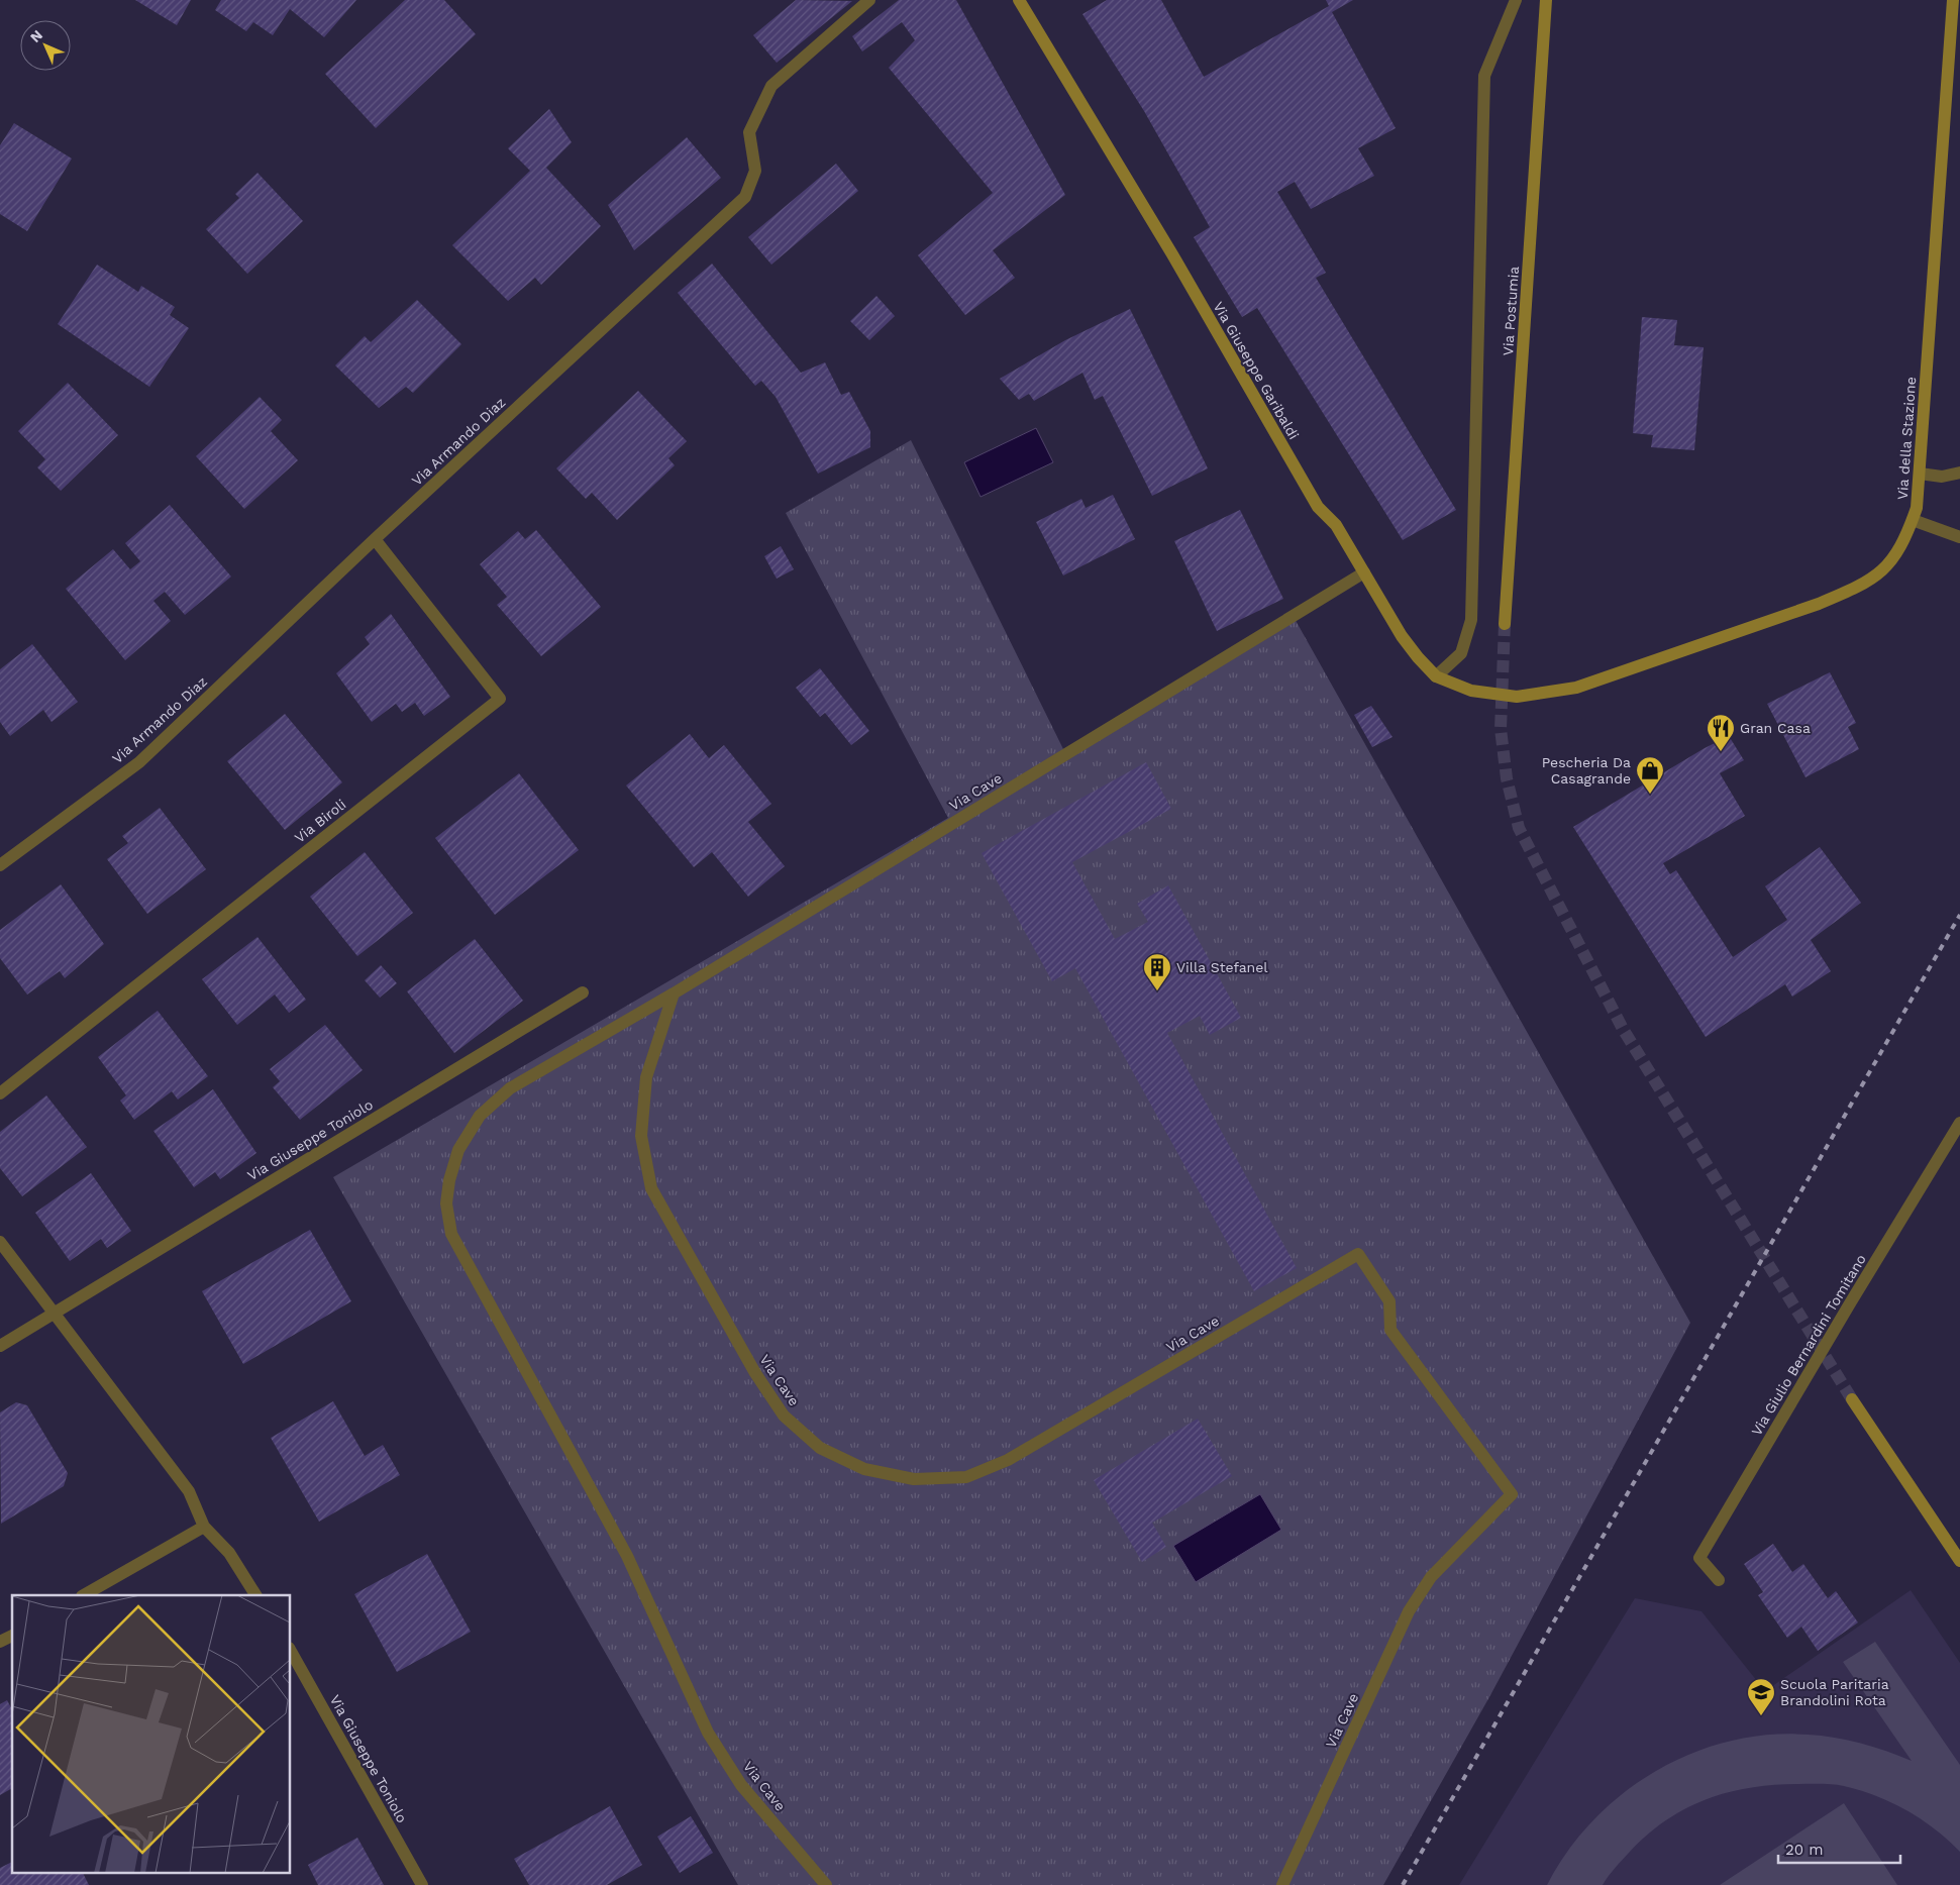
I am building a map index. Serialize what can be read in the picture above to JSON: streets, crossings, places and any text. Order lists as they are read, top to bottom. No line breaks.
{"streets":{"street":["Via Postumia","Via Giuseppe Garibaldi","Via della Stazione","Via Armando Diaz","Via Cave","Via Biroli","Via Giuseppe Toniolo","Via Giulio Bernardini Tomitano"]},"crossings":[["Via Giuseppe Garibaldi","Via della Stazione"],["Via Giuseppe Garibaldi","Via Cave"],["Via Armando Diaz","Via Biroli"]],"places":{"restaurant":["Gran Casa"],"shop":["Pescheria Da Casagrande"],"building":["Villa Stefanel"],"school or university":["Scuola Paritaria Brandolini Rota"]},"scale_bar":"20 m","north":"top left"}
